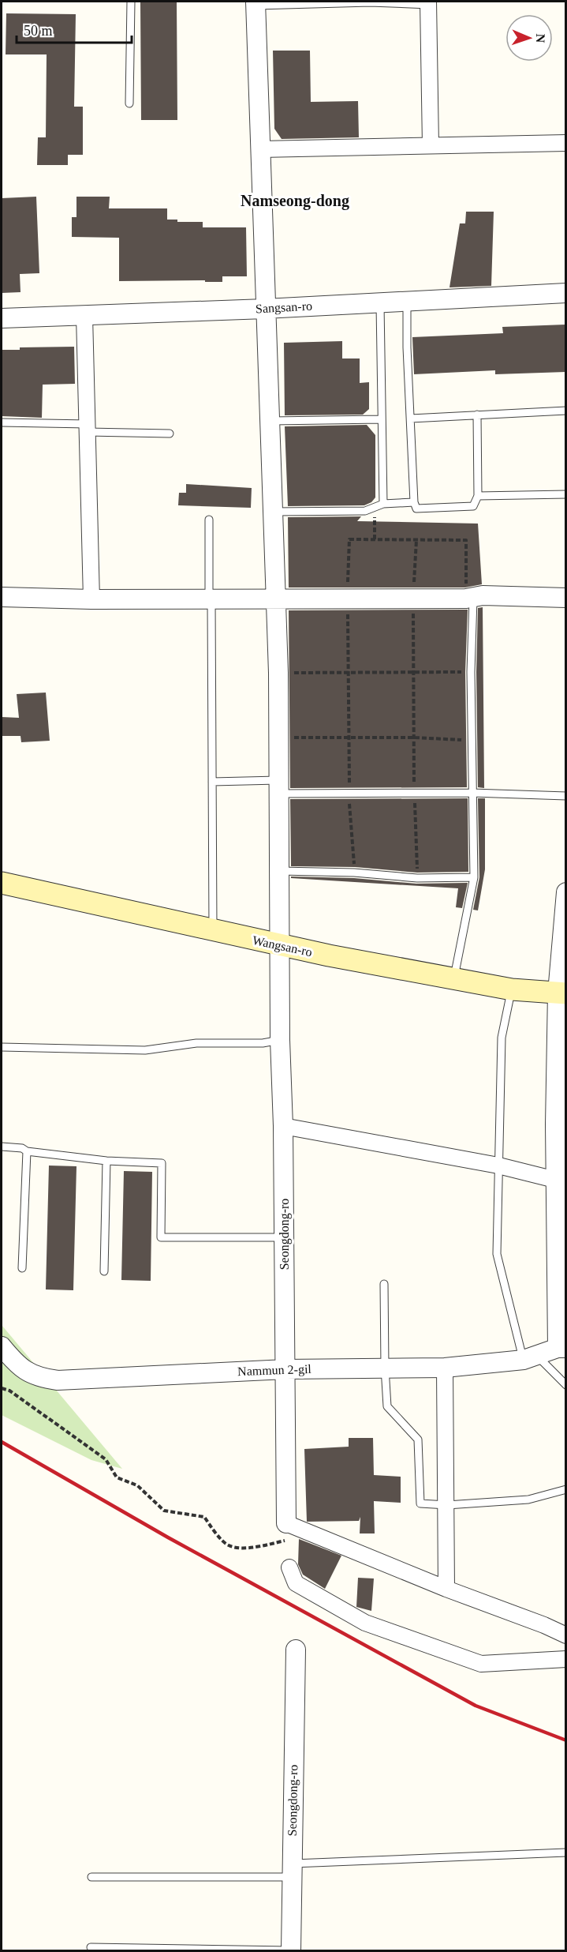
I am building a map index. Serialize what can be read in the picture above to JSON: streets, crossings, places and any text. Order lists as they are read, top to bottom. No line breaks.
{"streets":{"main road":["Wangsan-ro"],"street":["Sangsan-ro","Seongdong-ro","Nammun 2-gil"]},"crossings":[["Sangsan-ro","Seongdong-ro"],["Wangsan-ro","Seongdong-ro"],["Seongdong-ro","Nammun 2-gil"]],"districts":["Namseong-dong"],"scale_bar":"50 m","north":"right"}
